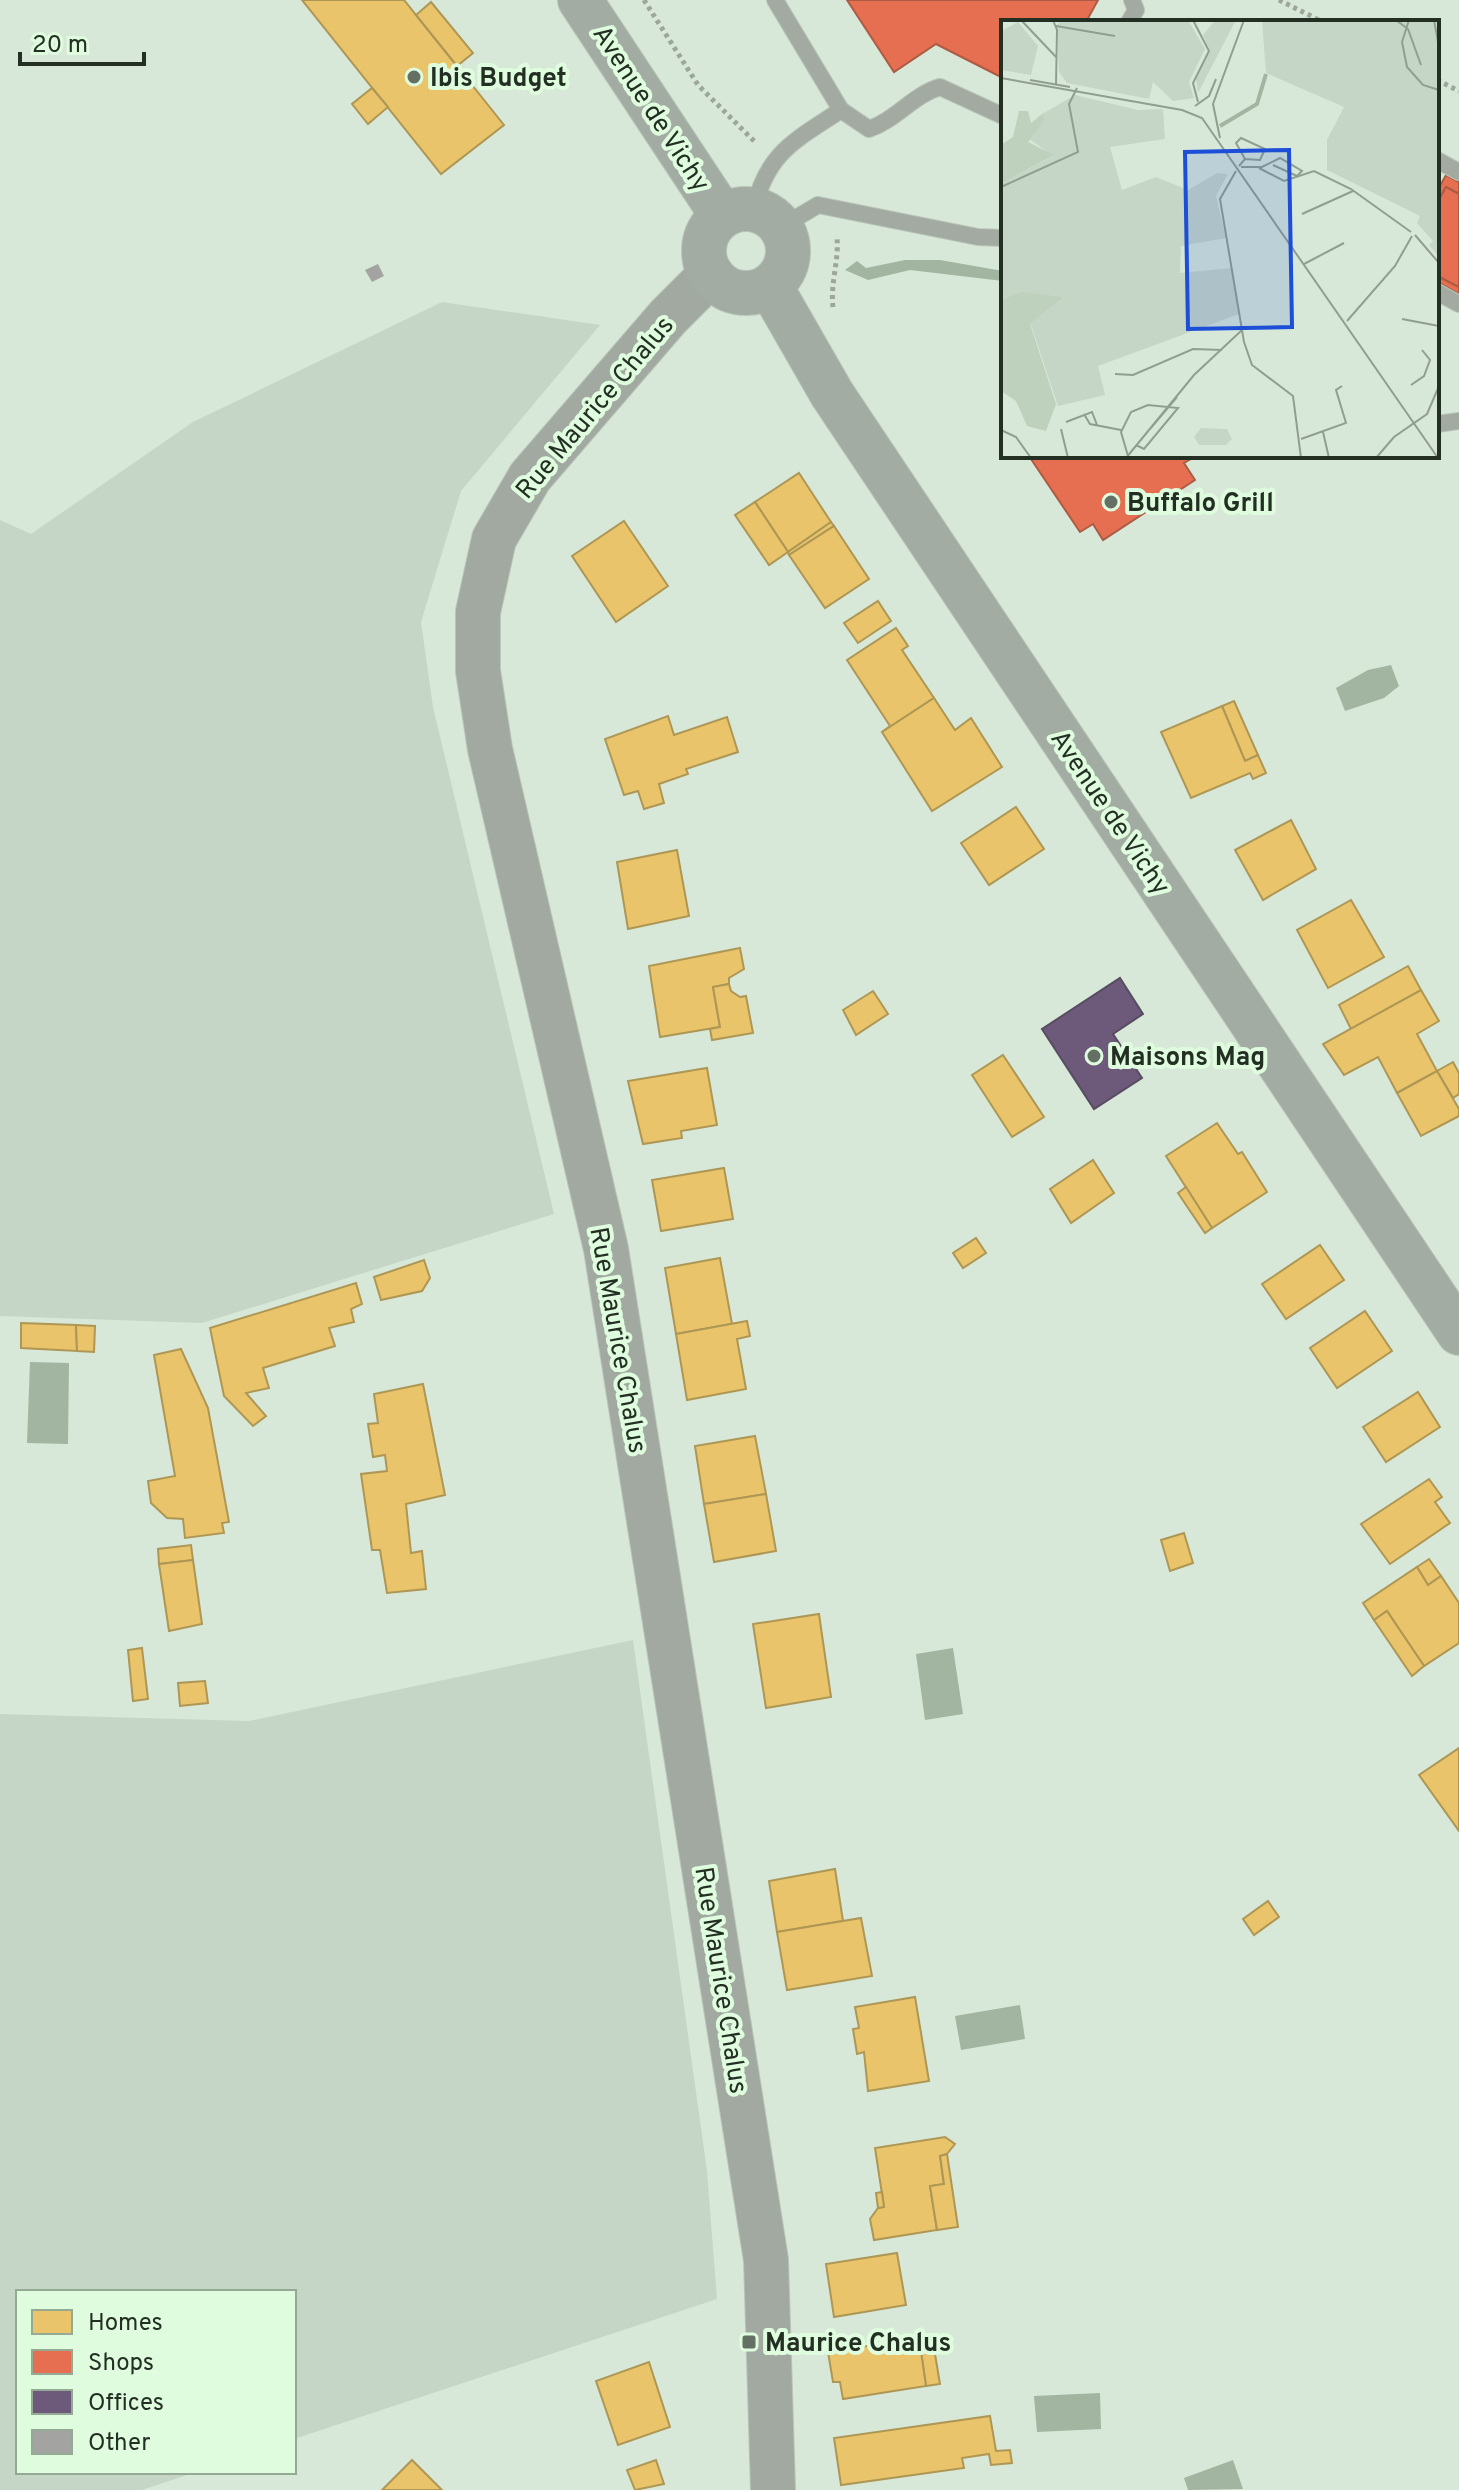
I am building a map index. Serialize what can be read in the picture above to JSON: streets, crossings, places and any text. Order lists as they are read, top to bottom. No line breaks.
{"streets":{"main road":["Avenue de Vichy"],"street":["Rue Maurice Chalus"]},"crossings":[["Avenue de Vichy","Rue Maurice Chalus"]],"places":{"other":["Ibis Budget","Buffalo Grill","Maisons Mag"],"transit":["Maurice Chalus"]},"legend":["Homes","Shops","Offices","Other"],"scale_bar":"20 m"}
